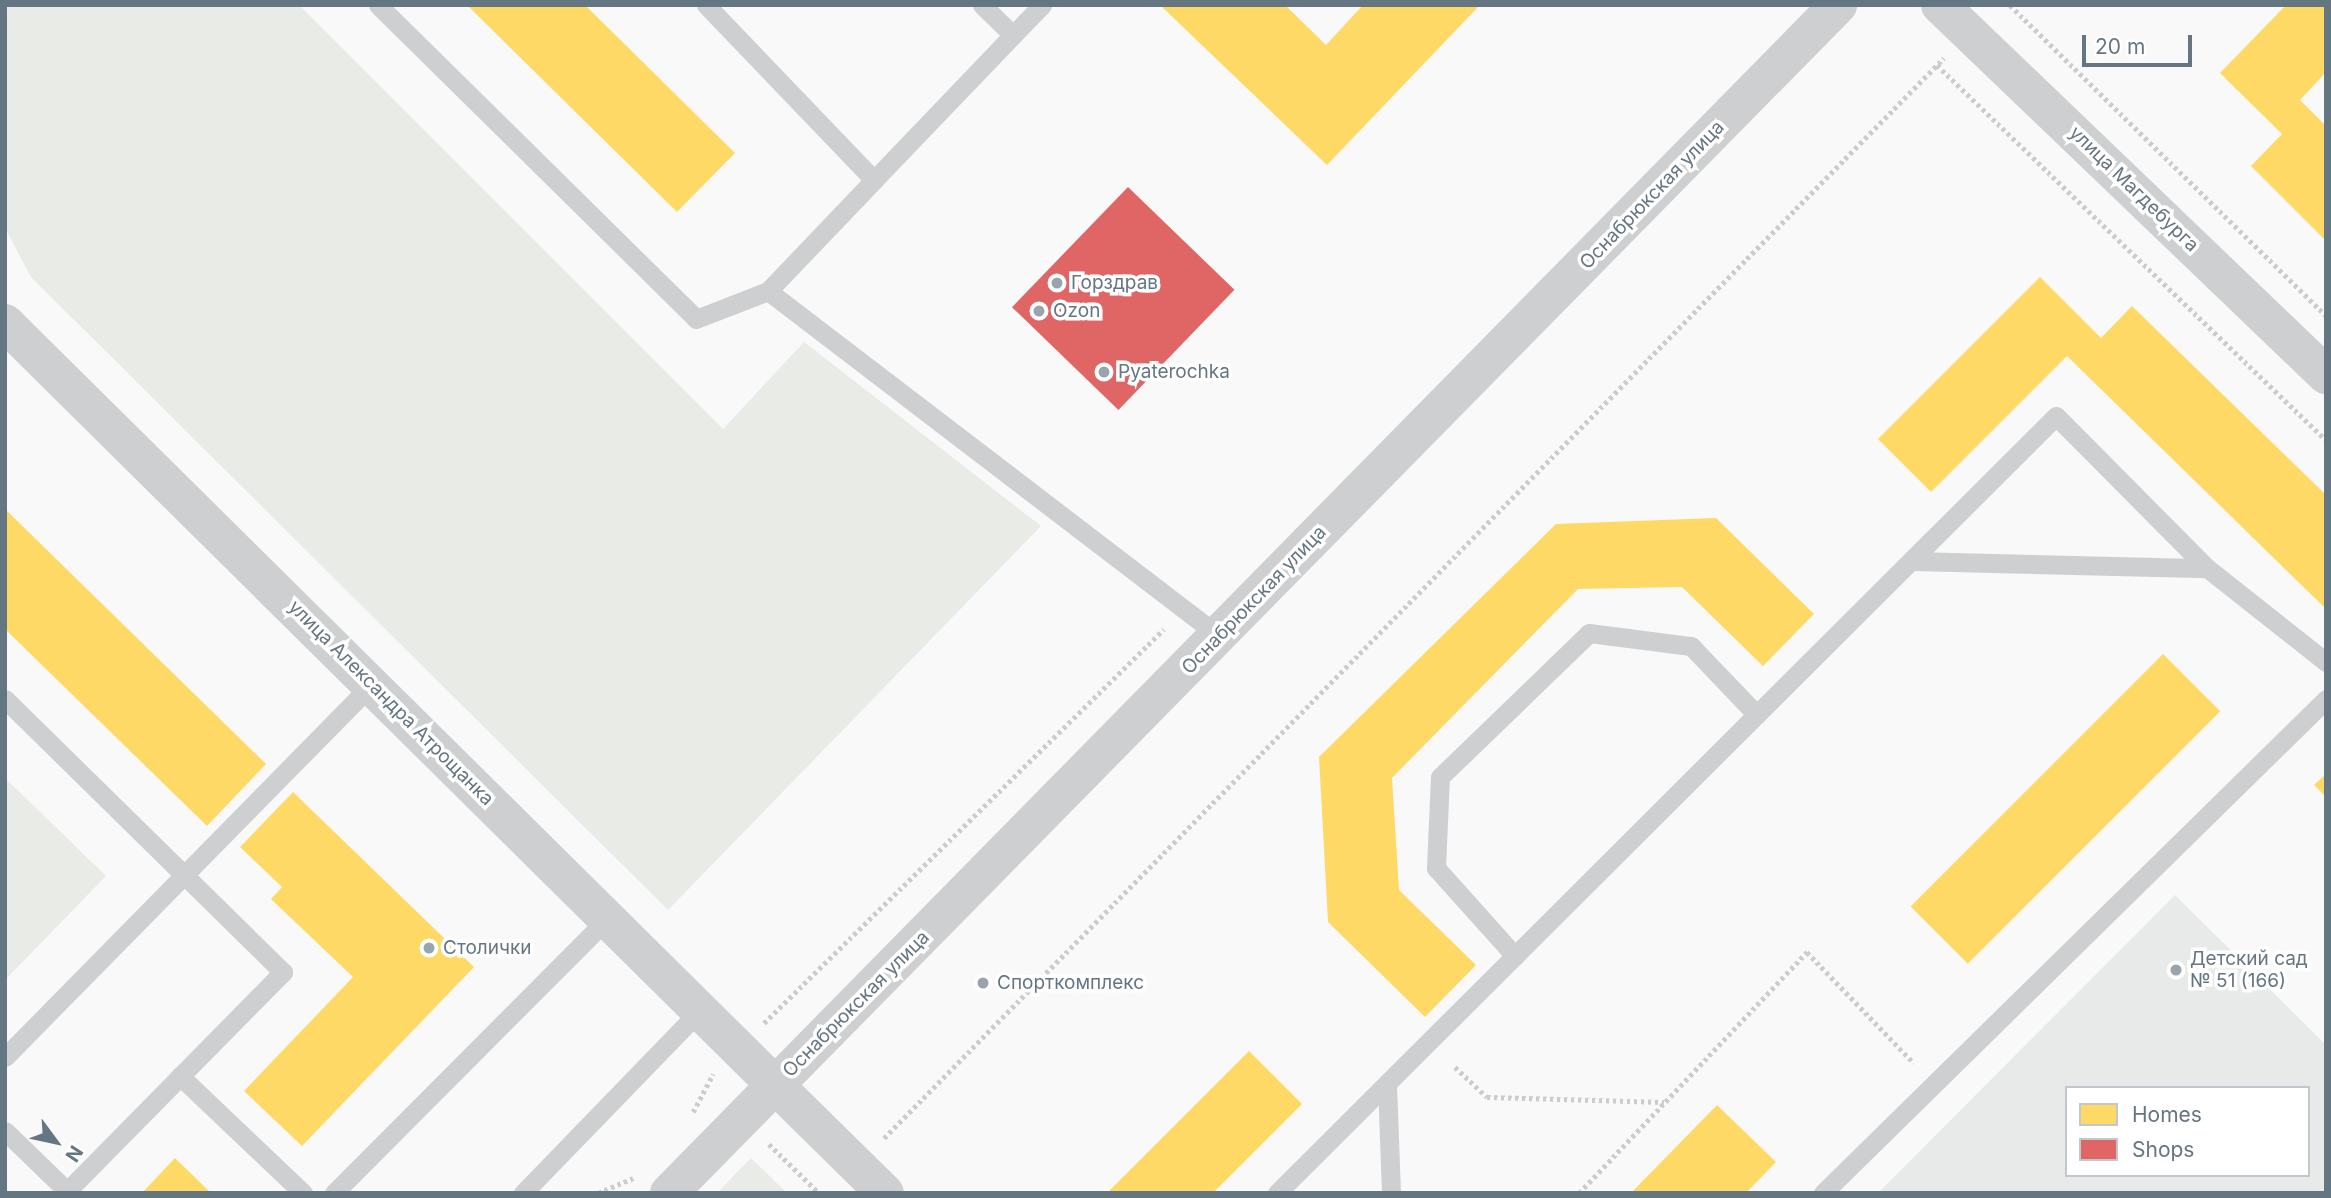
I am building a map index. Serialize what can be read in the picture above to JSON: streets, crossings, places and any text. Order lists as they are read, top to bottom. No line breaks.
{"streets":{"street":["улица Магдебурга","Оснабрюкская улица","улица Александра Атрощанка"]},"crossings":[["Оснабрюкская улица","улица Александра Атрощанка"]],"places":["Горздрав","Ozon","Pyaterochka","Столички","Детский сад № 51 (166)","Спорткомплекс"],"legend":["Homes","Shops"],"scale_bar":"20 m","north":"bottom right"}
